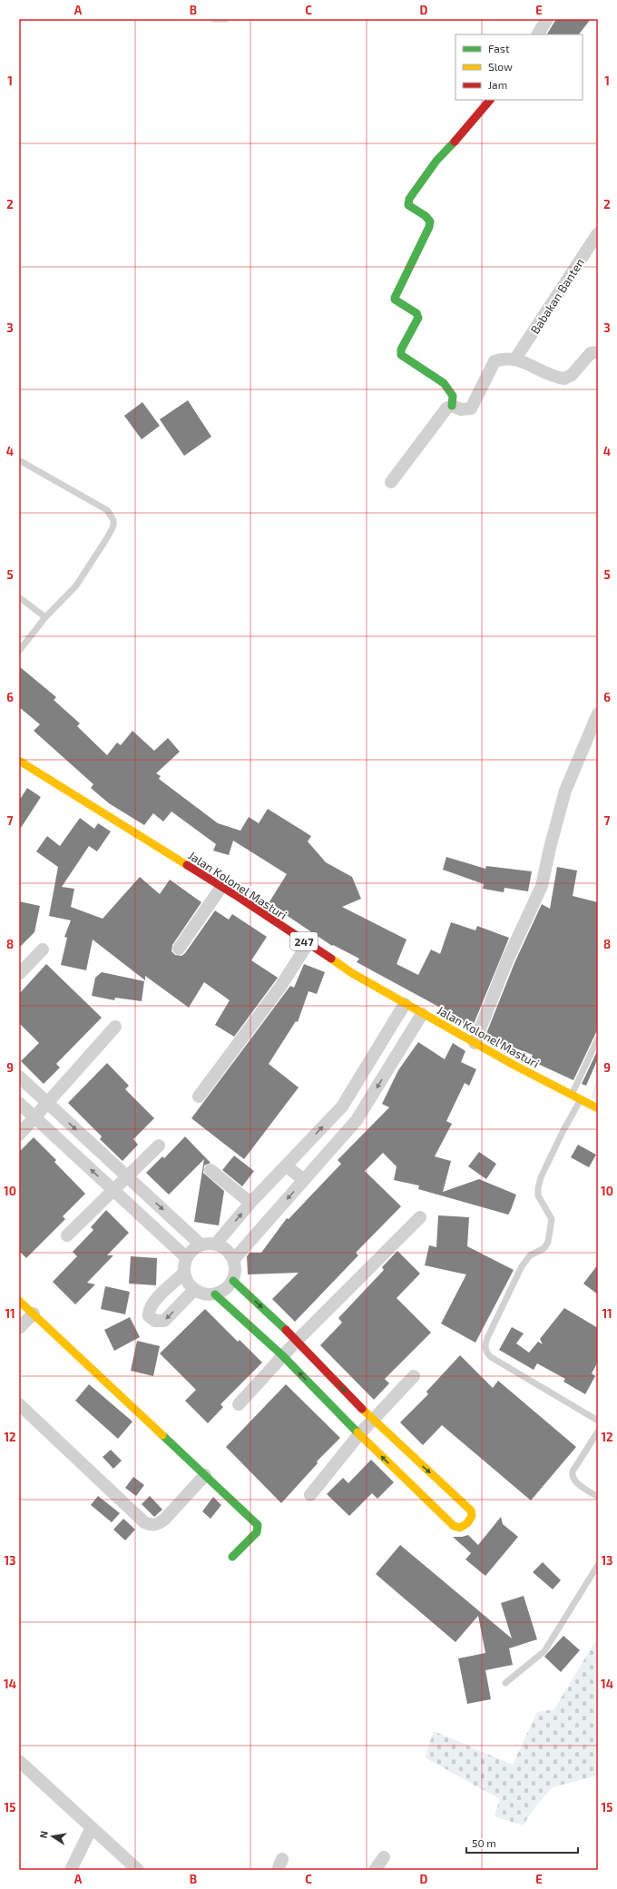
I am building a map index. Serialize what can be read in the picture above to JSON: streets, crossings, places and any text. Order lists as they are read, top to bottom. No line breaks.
{"streets":{"street":["Babakan Banten","Jalan Kolonel Masturi","247"]},"legend":["Fast","Slow","Jam"],"scale_bar":"50 m","north":"left","grid":{"columns":["A","B","C","D","E"],"rows":["1","2","3","4","5","6","7","8","9","10","11","12","13","14","15"]}}
